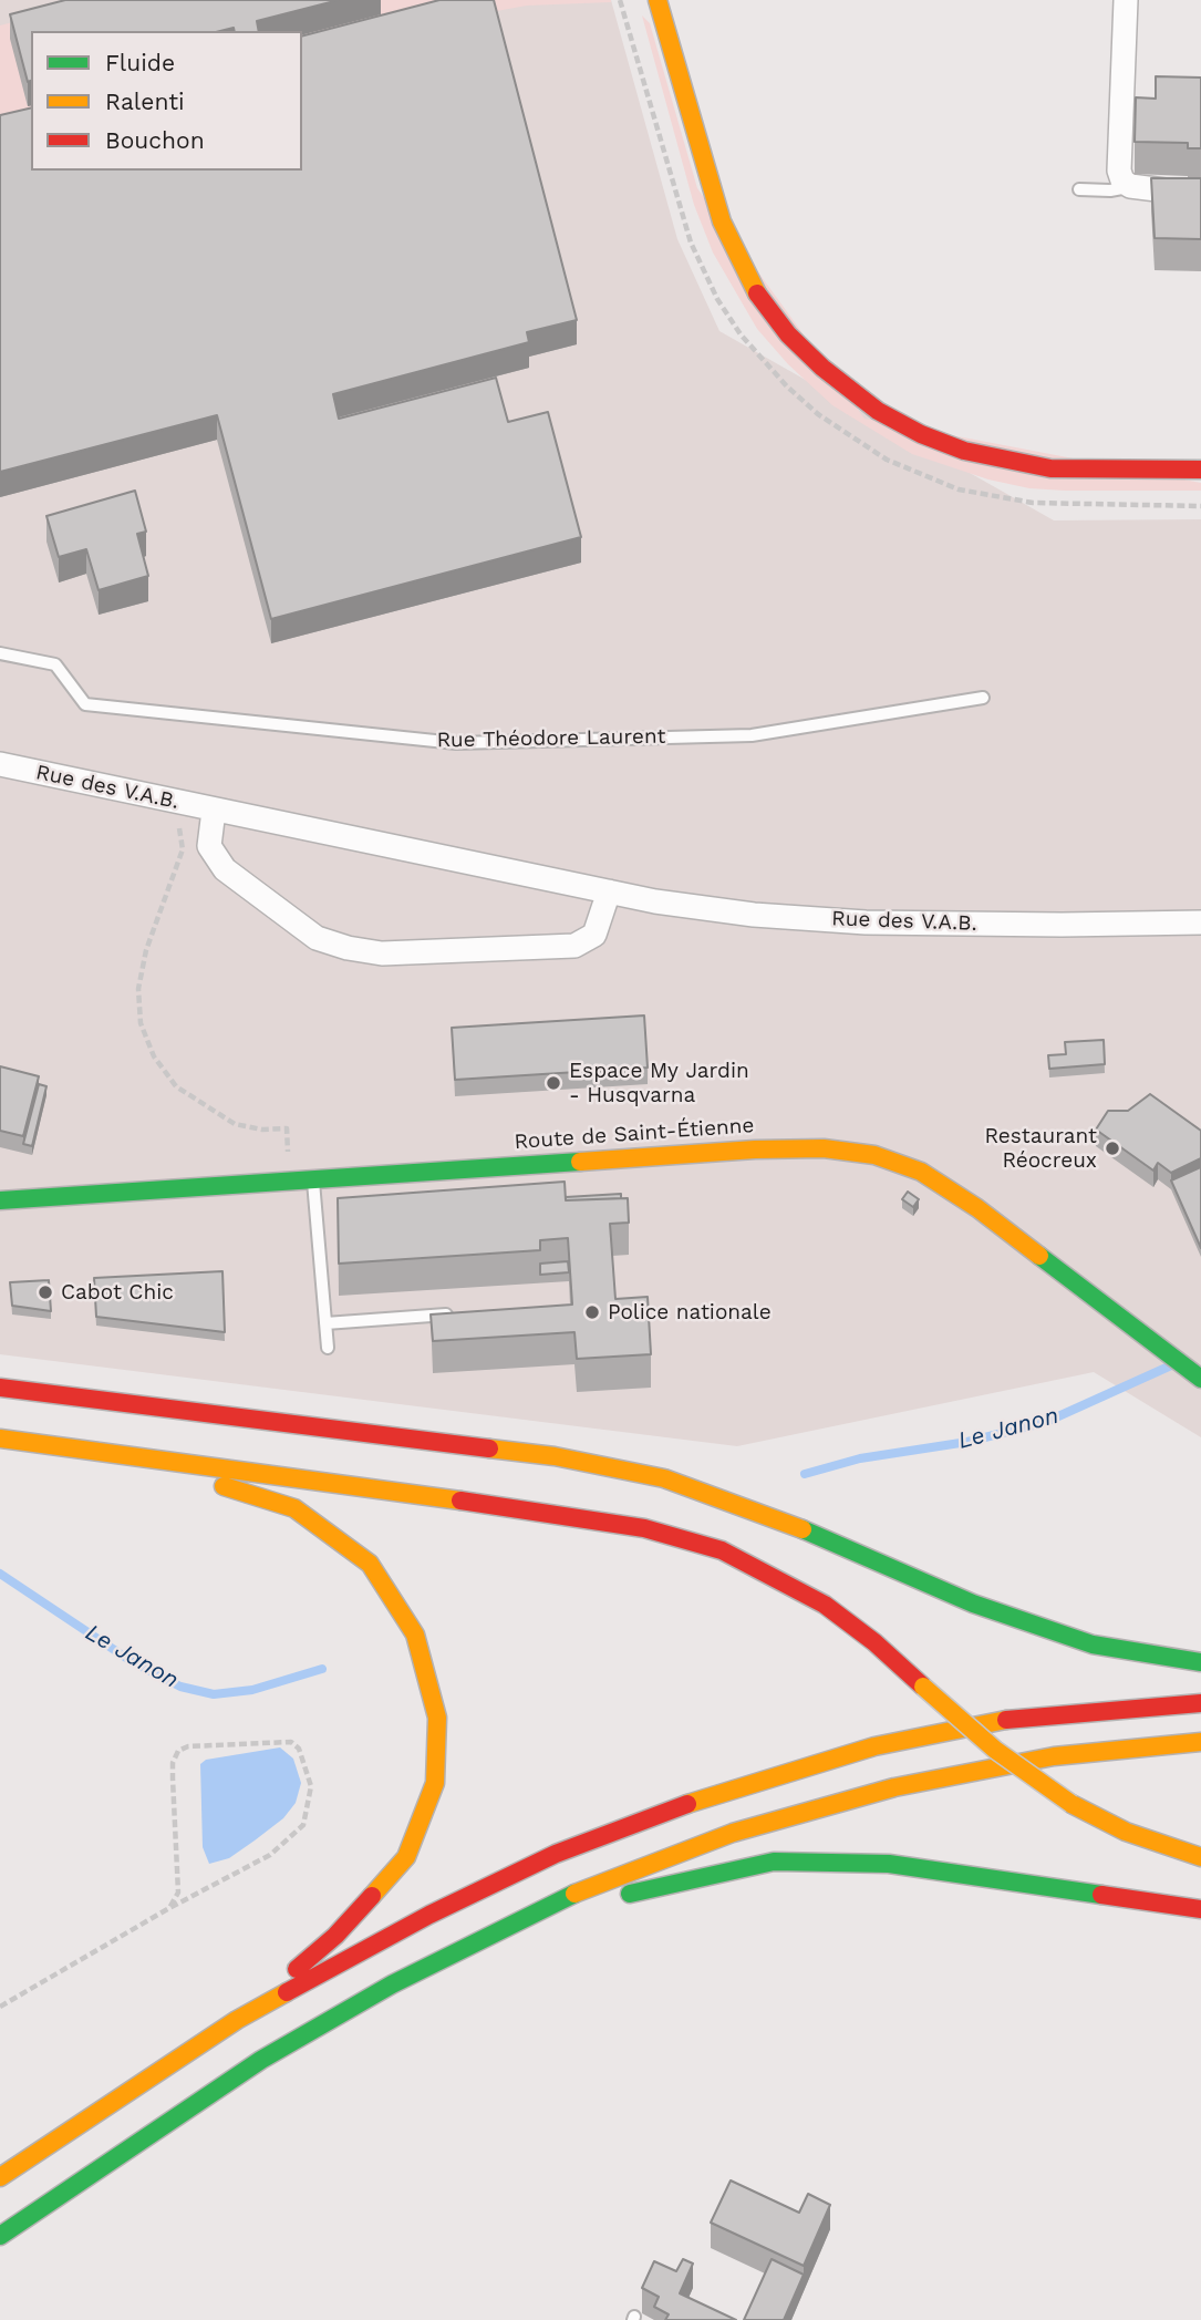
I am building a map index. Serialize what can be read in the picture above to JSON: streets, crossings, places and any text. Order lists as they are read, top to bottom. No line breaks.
{"streets":{"main road":["Route de Saint-Étienne"],"street":["Rue des V.A.B."],"lane":["Rue Théodore Laurent"]},"water":["Le Janon"],"places":["Espace My Jardin - Husqvarna","Restaurant Réocreux","Cabot Chic","Police nationale"],"legend":["Fluide","Ralenti","Bouchon"]}
